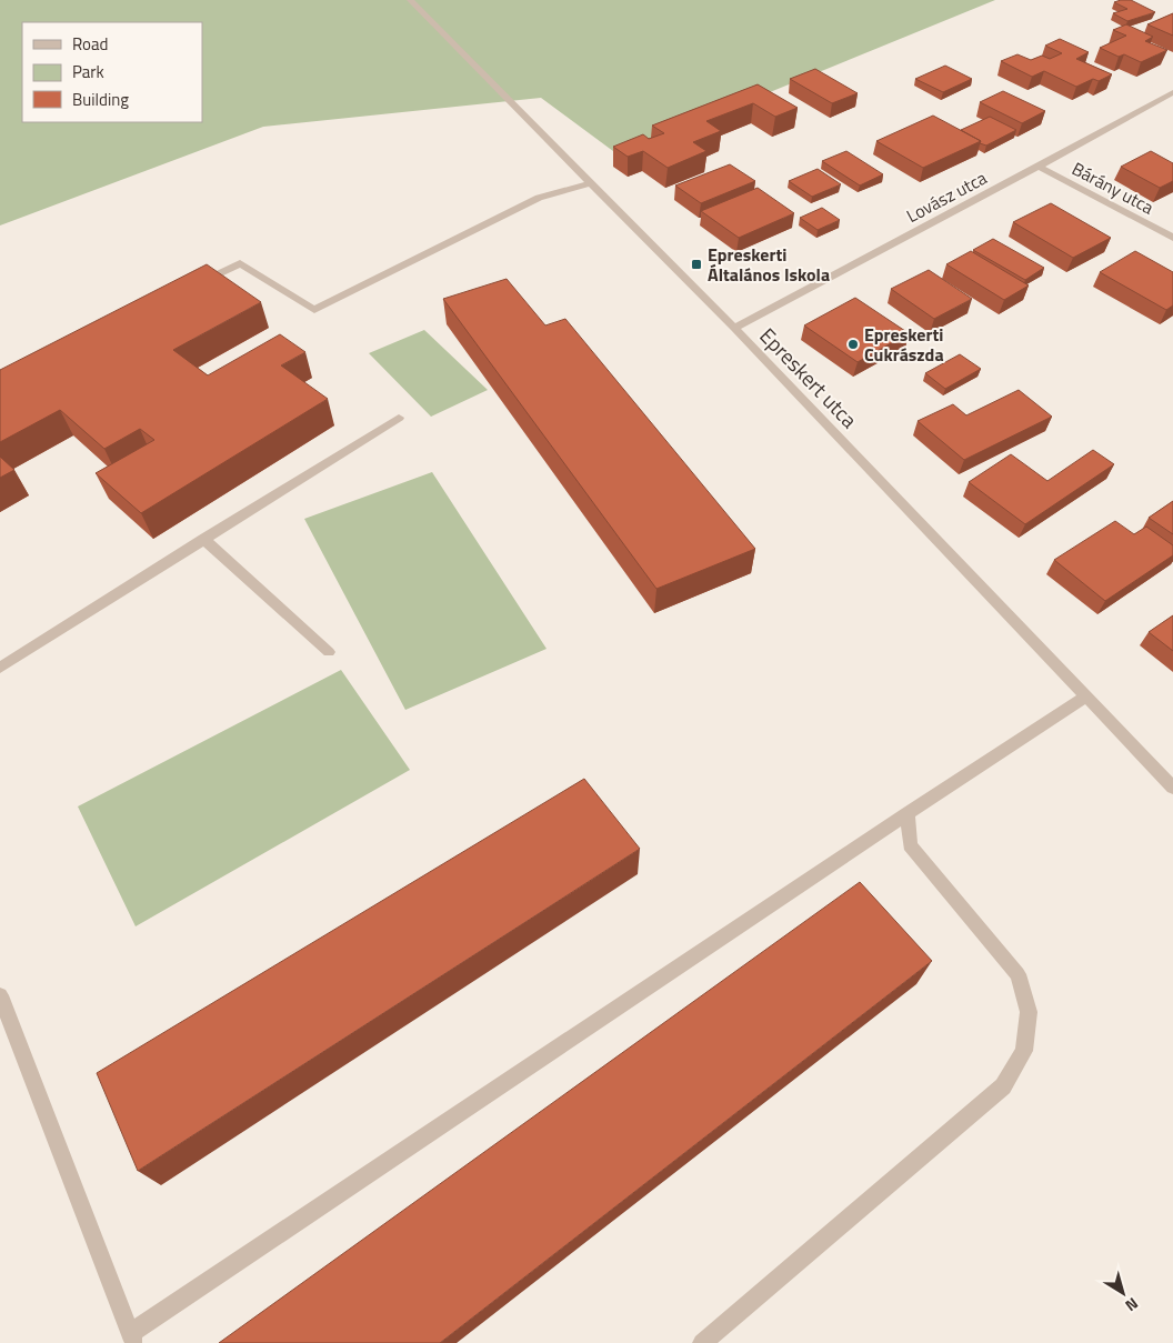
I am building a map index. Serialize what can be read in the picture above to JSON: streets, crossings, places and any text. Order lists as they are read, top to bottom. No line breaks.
{"streets":{"street":["Bárány utca","Lovász utca","Epreskert utca"]},"crossings":[["Bárány utca","Lovász utca"],["Lovász utca","Epreskert utca"]],"places":{"transit":["Epreskerti Általános Iskola"],"other":["Epreskerti Cukrászda"]},"legend":["Road","Park","Building"],"north":"bottom right"}
